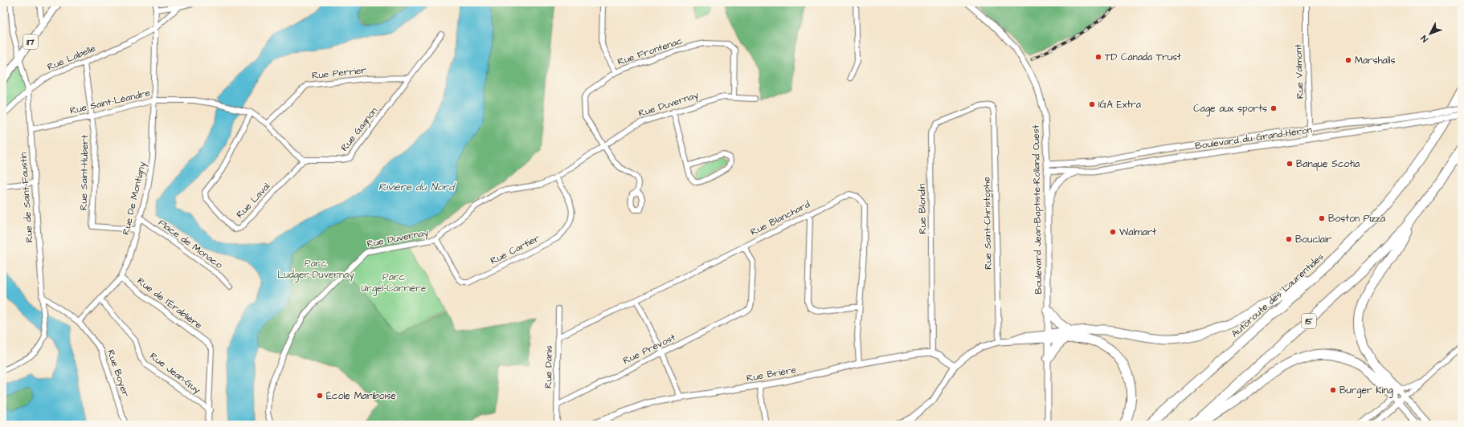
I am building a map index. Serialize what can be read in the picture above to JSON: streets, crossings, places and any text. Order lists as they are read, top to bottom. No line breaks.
{"streets":{"highway":["Autoroute des Laurentides","15"],"main road":["117"],"street":["Rue Frontenac","Rue Labelle","Rue Valmont","Rue Perrier","Rue Saint-Léandre","Rue Duvernay","Rue Gagnon","Boulevard du Grand-Héron","Rue Saint-Hubert","Rue de Saint-Faustin","Rue De Montigny","Rue Laval","Rue Blondin","Boulevard Jean-Baptiste-Rolland Ouest","Rue Blanchard","Rue Saint-Christophe","Place de Monaco","Rue Cartier","Rue de l'Érablière","Rue Prévost","Rue Danis","Rue Boyer","Rue Jean-Guy","Rue Brière"]},"crossings":[["117","Rue de Saint-Faustin"],["Rue Frontenac","Rue Duvernay"],["Rue Labelle","Rue Saint-Hubert"],["Rue Labelle","Rue de Saint-Faustin"],["Rue Labelle","Rue De Montigny"],["Rue Valmont","Boulevard du Grand-Héron"],["Rue Perrier","Rue Gagnon"],["Rue Saint-Léandre","Rue Saint-Hubert"],["Rue Saint-Léandre","Rue de Saint-Faustin"],["Rue Saint-Léandre","Rue De Montigny"],["Rue Saint-Léandre","Rue Laval"],["Rue Duvernay","Rue Cartier"],["Rue Gagnon","Rue Laval"],["Boulevard du Grand-Héron","Boulevard Jean-Baptiste-Rolland Ouest"],["Rue Saint-Hubert","Rue De Montigny"],["Rue de Saint-Faustin","Rue Boyer"],["Rue De Montigny","Place de Monaco"],["Rue De Montigny","Rue de l'Érablière"],["Rue De Montigny","Rue Boyer"],["Rue De Montigny","Rue Jean-Guy"],["Rue Blondin","Rue Saint-Christophe"],["Rue Blondin","Rue Brière"],["Rue Blanchard","Rue Prévost"],["Rue Blanchard","Rue Danis"],["Rue Blanchard","Rue Brière"],["Rue de l'Érablière","Rue Jean-Guy"],["Rue Prévost","Rue Danis"]],"water":["Rivière du Nord"],"parks":["Parc Ludger-Duvernay","Parc Urgel-Carrière"],"places":["TD Canada Trust","Marshalls","IGA Extra","Cage aux sports","Banque Scotia","Boston Pizza","Walmart","Bouclair","Burger King","École Mariboisé"],"north":"bottom left"}
